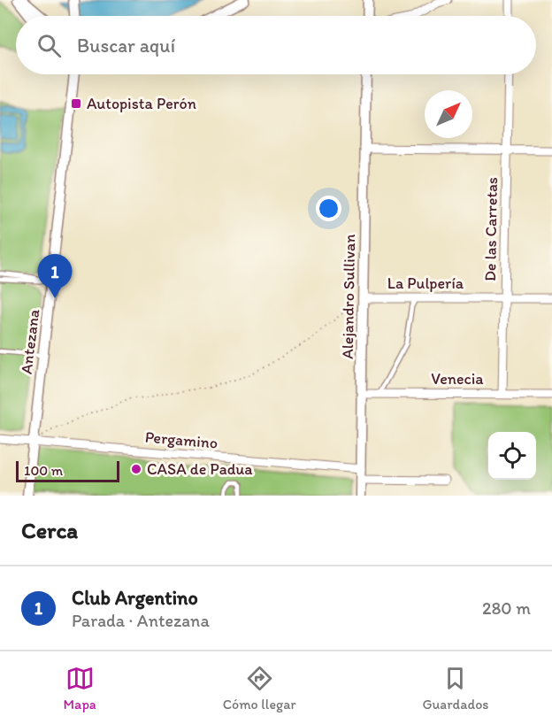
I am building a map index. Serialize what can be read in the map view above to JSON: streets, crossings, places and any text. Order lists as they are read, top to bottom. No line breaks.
{"streets":{"street":["De las Carretas","La Pulpería","Alejandro Sullivan","Antezana","Venecia","Pergamino"]},"crossings":[["De las Carretas","La Pulpería"],["De las Carretas","Venecia"],["La Pulpería","Alejandro Sullivan"],["Alejandro Sullivan","Venecia"],["Alejandro Sullivan","Pergamino"],["Antezana","Pergamino"]],"places":{"transit":["Autopista Perón"],"other":["CASA de Padua"]},"scale_bar":"100 m","north":"top right","page":{"search":"Buscar aquí","pins":"1","scale":"100 m","heading":"Cerca","list":[{"mark":"1","name":"Club Argentino","note":"Parada · Antezana","value":"280 m"}],"nav":["Mapa","Cómo llegar","Guardados"]}}
